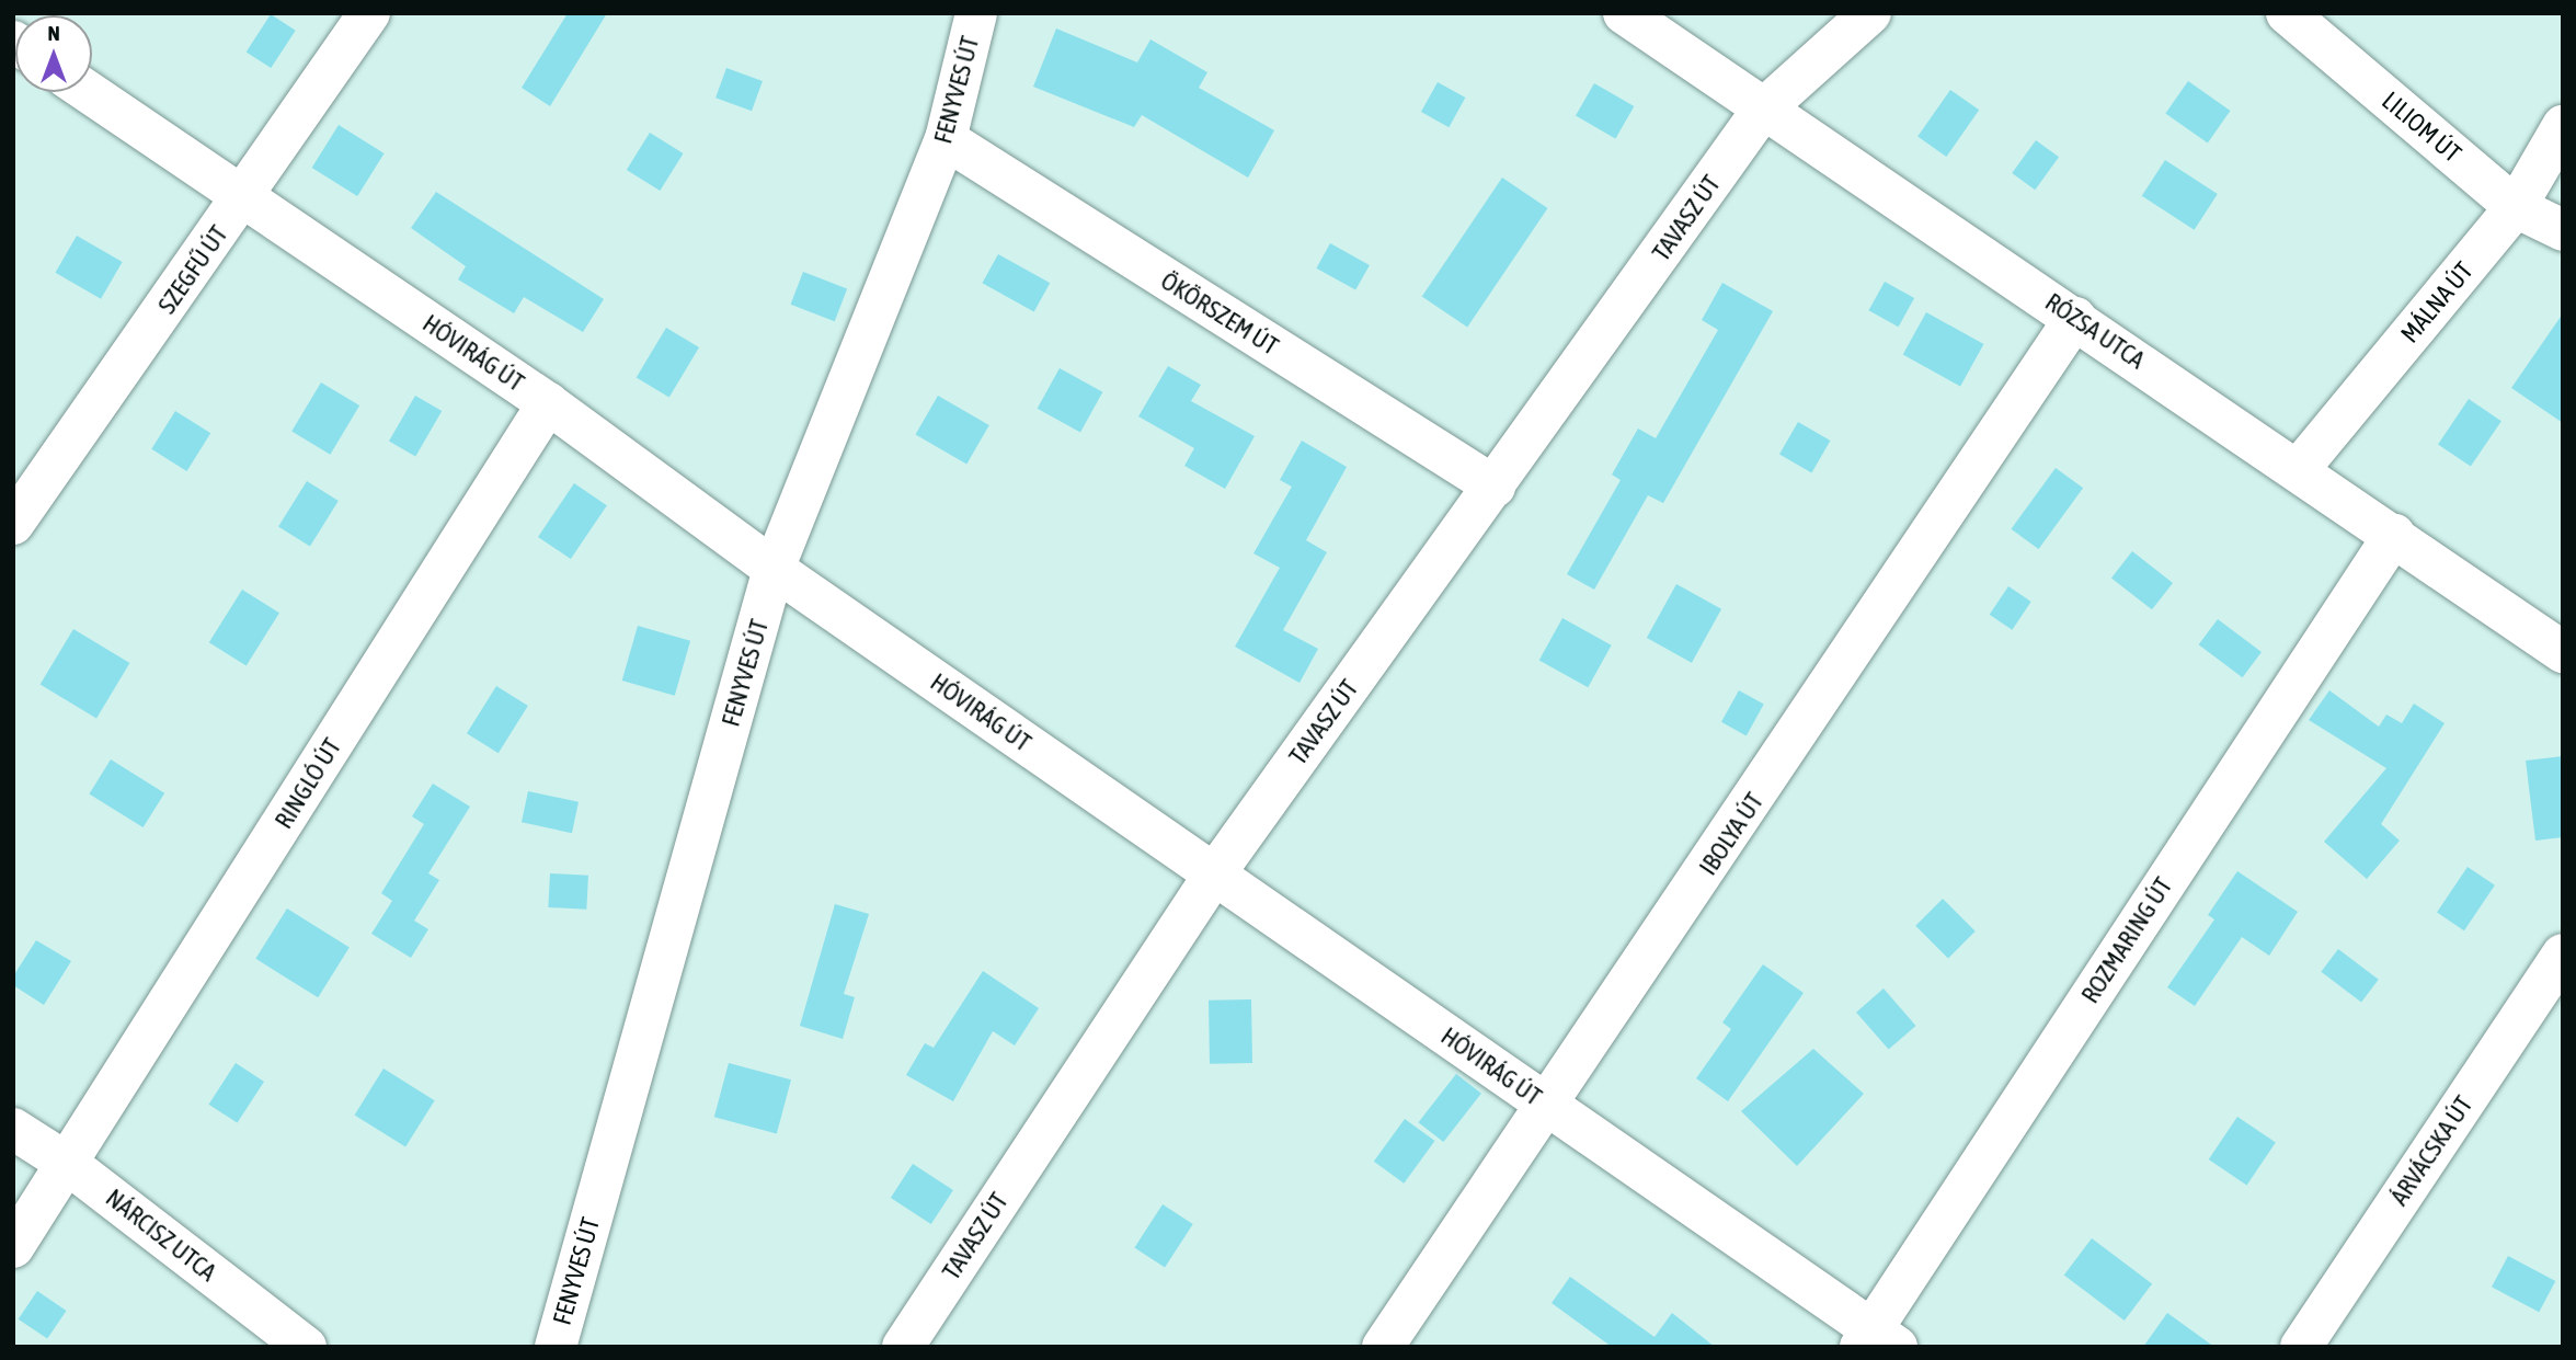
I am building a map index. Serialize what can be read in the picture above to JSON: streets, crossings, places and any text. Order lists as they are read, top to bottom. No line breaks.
{"streets":{"street":["FENYVES ÚT","LILIOM ÚT","TAVASZ ÚT","SZEGFŰ ÚT","MÁLNA ÚT","ÖKÖRSZEM ÚT","RÓZSA UTCA","HÓVIRÁG ÚT","RINGLÓ ÚT","IBOLYA ÚT","ROZMARING ÚT","ÁRVÁCSKA ÚT","NÁRCISZ UTCA"]},"crossings":[["FENYVES ÚT","ÖKÖRSZEM ÚT"],["FENYVES ÚT","HÓVIRÁG ÚT"],["LILIOM ÚT","MÁLNA ÚT"],["TAVASZ ÚT","ÖKÖRSZEM ÚT"],["TAVASZ ÚT","RÓZSA UTCA"],["TAVASZ ÚT","HÓVIRÁG ÚT"],["SZEGFŰ ÚT","HÓVIRÁG ÚT"],["MÁLNA ÚT","RÓZSA UTCA"],["RÓZSA UTCA","IBOLYA ÚT"],["RÓZSA UTCA","ROZMARING ÚT"],["HÓVIRÁG ÚT","RINGLÓ ÚT"],["HÓVIRÁG ÚT","IBOLYA ÚT"],["HÓVIRÁG ÚT","ROZMARING ÚT"],["RINGLÓ ÚT","NÁRCISZ UTCA"]],"north":"top"}
